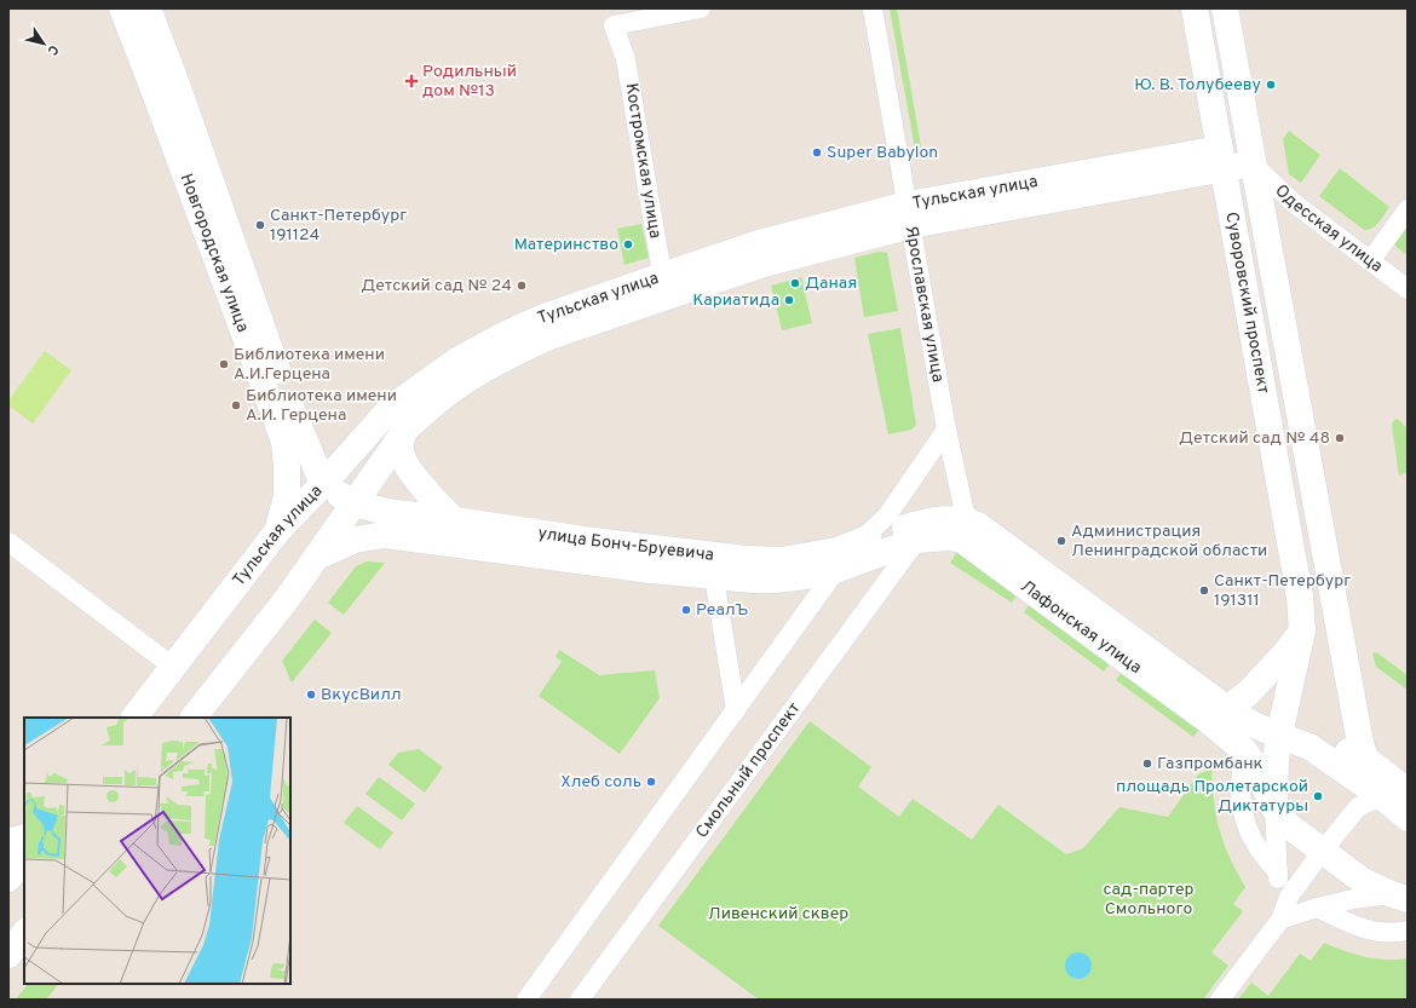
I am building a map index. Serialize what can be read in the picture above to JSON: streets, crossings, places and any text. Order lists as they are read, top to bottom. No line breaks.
{"streets":{"street":["Костромская улица","Тульская улица","Одесская улица","Новгородская улица","Суворовский проспект","Ярославская улица","улица Бонч-Бруевича","Лафонская улица","Смольный проспект"]},"crossings":[["Костромская улица","Тульская улица"],["Тульская улица","Одесская улица"],["Тульская улица","Новгородская улица"],["Тульская улица","Суворовский проспект"],["Тульская улица","Ярославская улица"],["Тульская улица","улица Бонч-Бруевича"],["Одесская улица","Суворовский проспект"],["Новгородская улица","улица Бонч-Бруевича"],["Ярославская улица","Лафонская улица"],["улица Бонч-Бруевича","Лафонская улица"],["улица Бонч-Бруевича","Смольный проспект"],["Лафонская улица","Смольный проспект"]],"parks":["сад-партер Смольного","Ливенский сквер"],"places":{"health":["Родильный дом №13"],"other":["Ю. В. Толубееву","Super Babylon","Санкт-Петербург 191124","Материнство","Даная","Детский сад № 24","Кариатида","Библиотека имени А.И.Герцена","Библиотека имени А.И. Герцена","Детский сад № 48","Администрация Ленинградской области","Санкт-Петербург 191311","РеалЪ","ВкусВилл","Газпромбанк","Хлеб соль","площадь Пролетарской Диктатуры"]},"north":"bottom right"}
